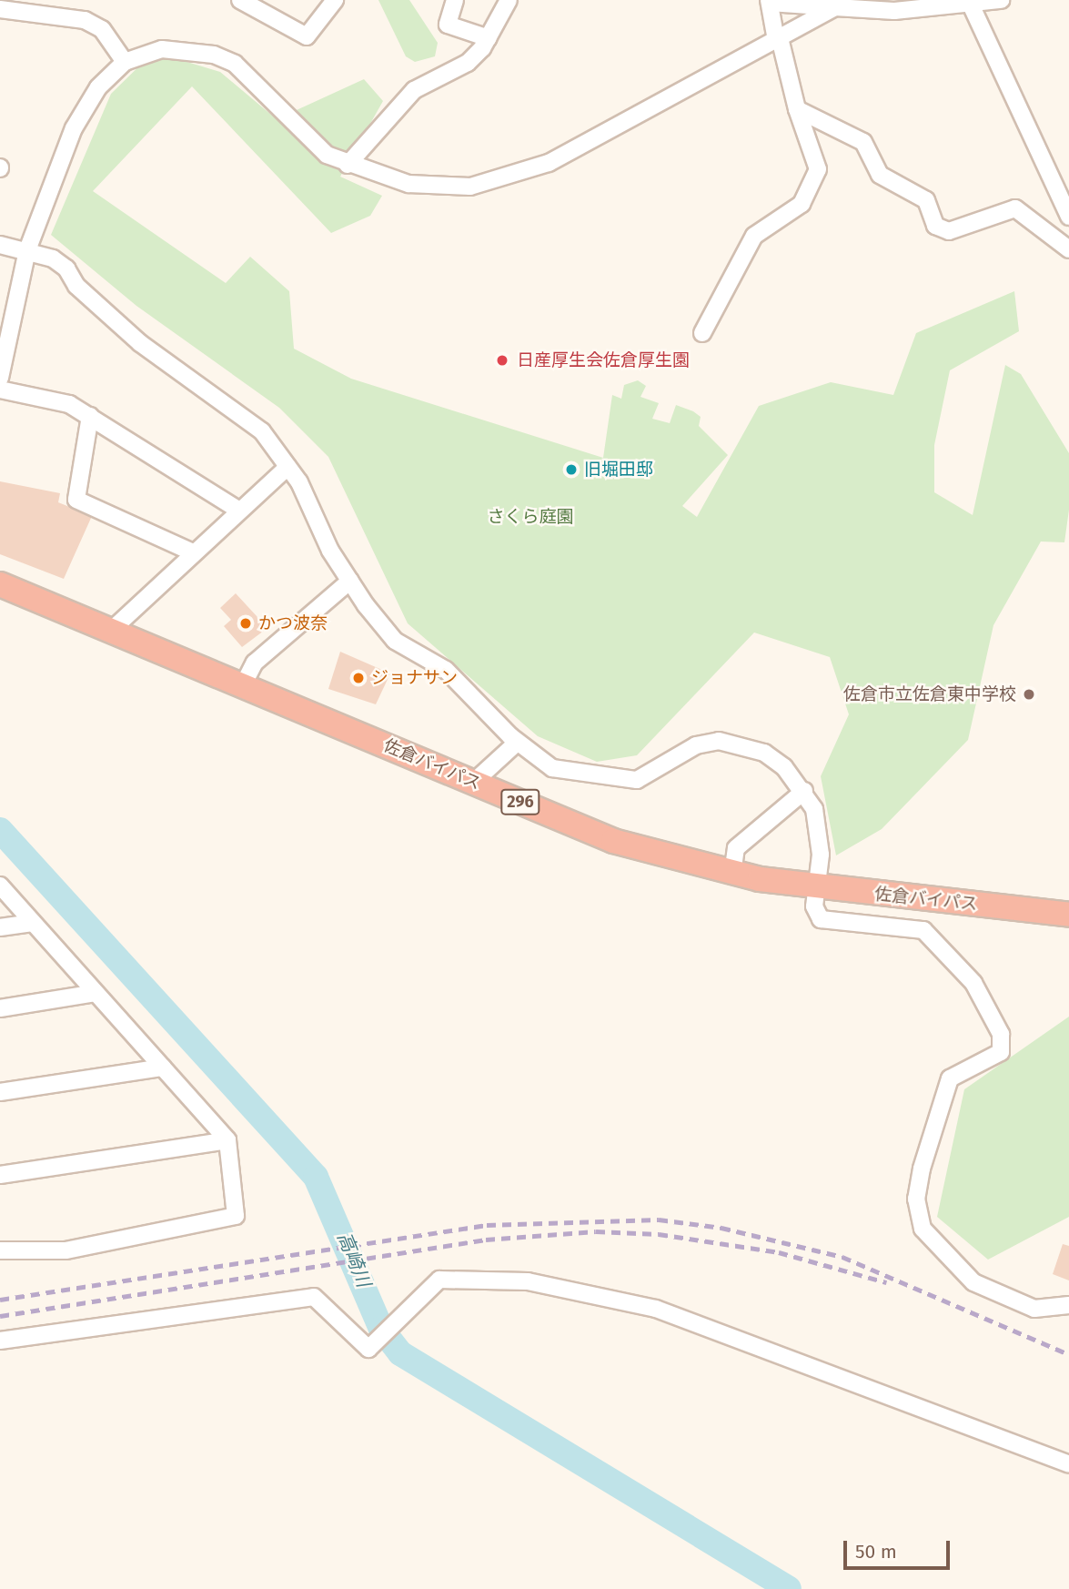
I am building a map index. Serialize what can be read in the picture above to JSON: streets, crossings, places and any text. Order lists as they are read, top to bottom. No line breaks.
{"streets":{"highway":["佐倉バイパス","296"]},"water":["高崎川"],"parks":["さくら庭園"],"places":["日産厚生会佐倉厚生園","旧堀田邸","かつ波奈","ジョナサン","佐倉市立佐倉東中学校"],"scale_bar":"50 m"}
